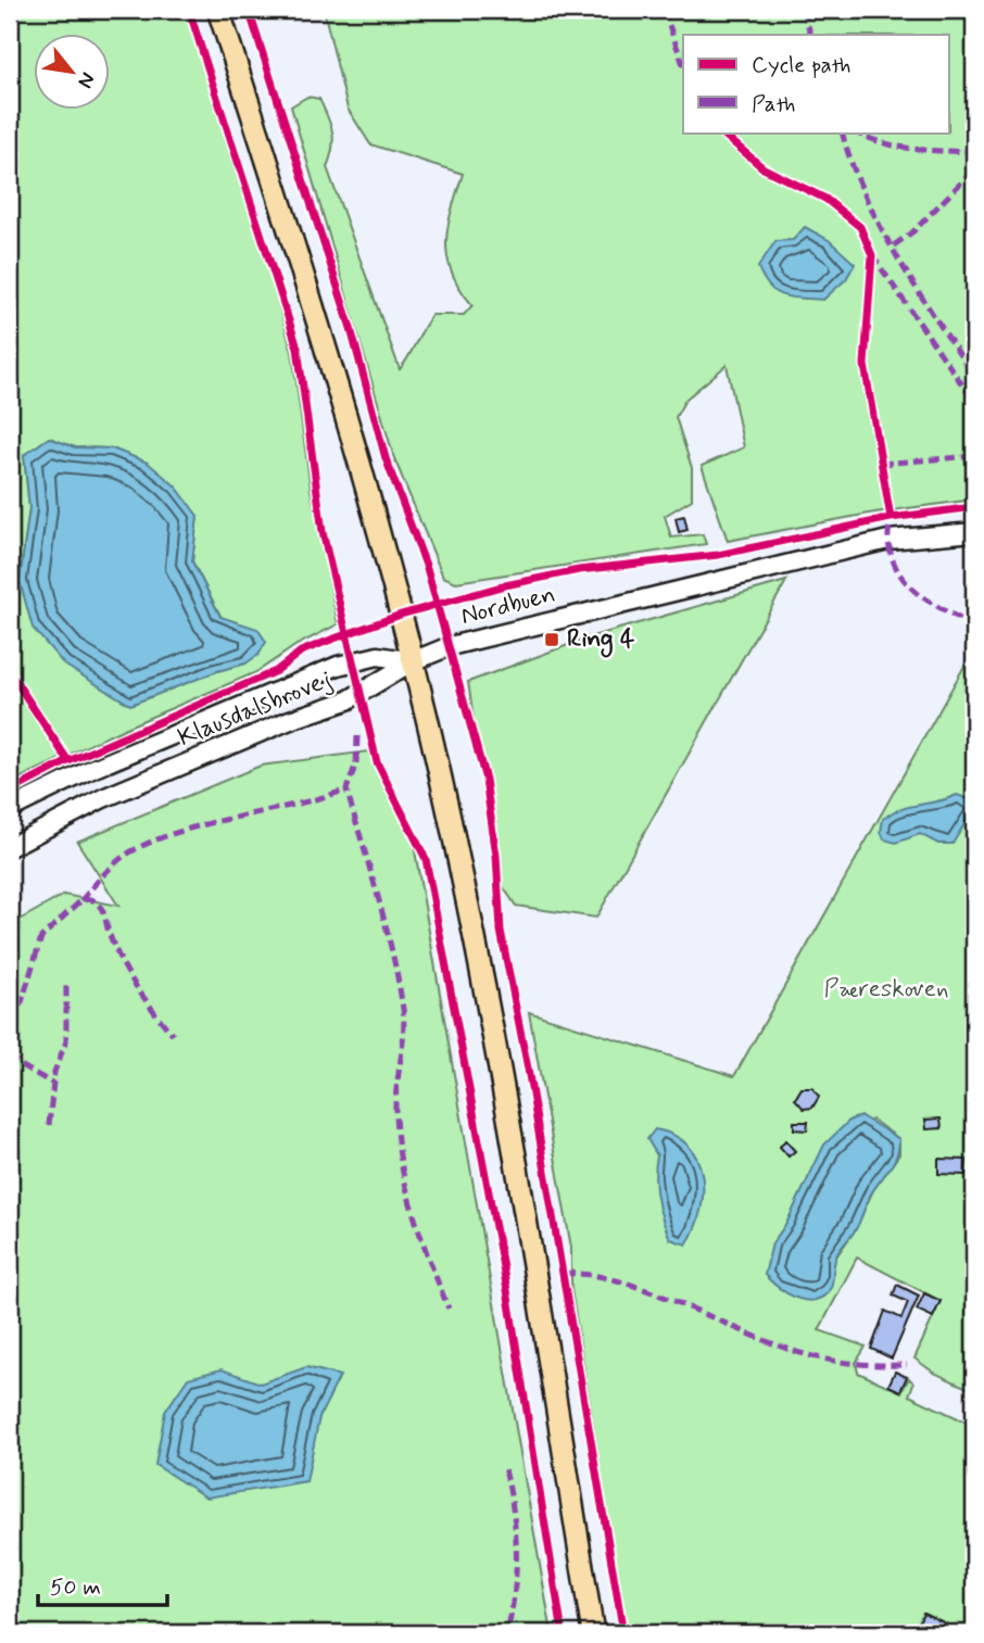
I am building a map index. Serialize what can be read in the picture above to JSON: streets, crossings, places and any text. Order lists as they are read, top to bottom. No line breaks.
{"streets":{"street":["Nordbuen","Klausdalsbrovej"]},"crossings":[["Nordbuen","Klausdalsbrovej"]],"parks":["Pæreskoven"],"places":{"transit":["Ring 4"]},"legend":["Cycle path","Path"],"scale_bar":"50 m","north":"bottom right"}
